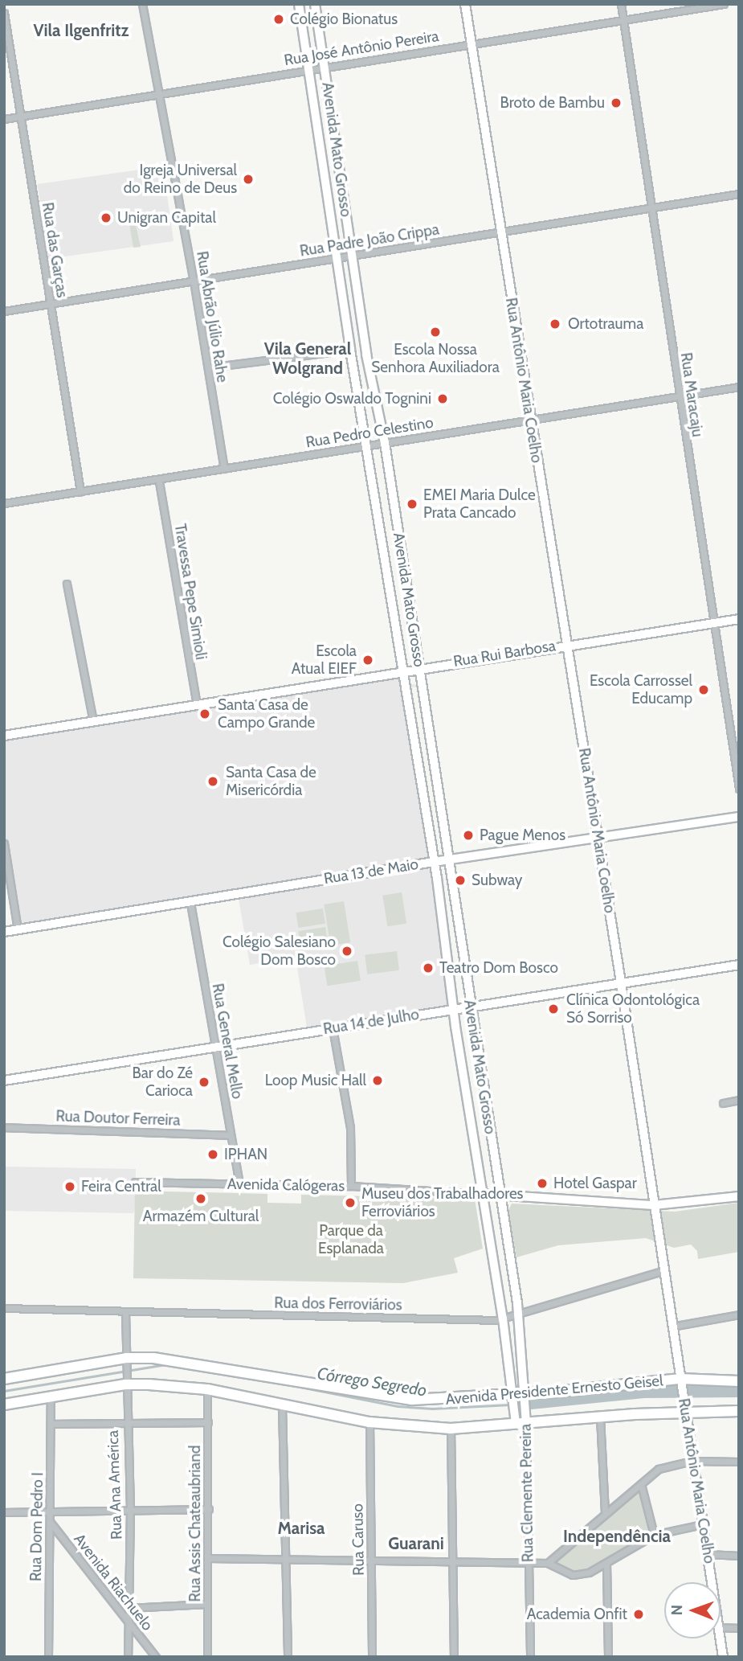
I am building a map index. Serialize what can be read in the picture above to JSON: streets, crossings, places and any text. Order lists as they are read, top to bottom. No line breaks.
{"streets":{"main road":["Avenida Presidente Ernesto Geisel"],"street":["Rua José Antônio Pereira","Avenida Mato Grosso","Rua Padre João Crippa","Rua das Garças","Rua Abrão Júlio Rahe","Rua Antônio Maria Coelho","Rua Maracaju","Rua Pedro Celestino","Travessa Pepe Simioli","Rua Rui Barbosa","Rua 13 de Maio","Rua 14 de Julho","Rua General Mello","Rua Doutor Ferreira","Avenida Calógeras","Rua dos Ferroviários","Rua Ana América","Rua Clemente Pereira","Rua Assis Chateaubriand","Rua Dom Pedro I","Rua Caruso","Avenida Riachuelo"]},"crossings":[["Rua José Antônio Pereira","Avenida Mato Grosso"],["Rua José Antônio Pereira","Rua das Garças"],["Rua José Antônio Pereira","Rua Abrão Júlio Rahe"],["Rua José Antônio Pereira","Rua Antônio Maria Coelho"],["Rua José Antônio Pereira","Rua Maracaju"],["Avenida Mato Grosso","Rua Padre João Crippa"],["Avenida Mato Grosso","Rua Pedro Celestino"],["Avenida Mato Grosso","Rua Rui Barbosa"],["Avenida Mato Grosso","Rua 13 de Maio"],["Avenida Mato Grosso","Rua 14 de Julho"],["Avenida Mato Grosso","Avenida Calógeras"],["Avenida Mato Grosso","Rua Clemente Pereira"],["Rua Padre João Crippa","Rua das Garças"],["Rua Padre João Crippa","Rua Abrão Júlio Rahe"],["Rua Padre João Crippa","Rua Antônio Maria Coelho"],["Rua Padre João Crippa","Rua Maracaju"],["Rua das Garças","Rua Pedro Celestino"],["Rua Abrão Júlio Rahe","Rua Pedro Celestino"],["Rua Antônio Maria Coelho","Rua Pedro Celestino"],["Rua Antônio Maria Coelho","Rua Rui Barbosa"],["Rua Antônio Maria Coelho","Rua 13 de Maio"],["Rua Antônio Maria Coelho","Rua 14 de Julho"],["Rua Antônio Maria Coelho","Avenida Calógeras"],["Rua Antônio Maria Coelho","Rua dos Ferroviários"],["Rua Antônio Maria Coelho","Avenida Presidente Ernesto Geisel"],["Rua Maracaju","Rua Pedro Celestino"],["Rua Maracaju","Rua Rui Barbosa"],["Rua Pedro Celestino","Travessa Pepe Simioli"],["Travessa Pepe Simioli","Rua Rui Barbosa"],["Rua 13 de Maio","Rua General Mello"],["Rua 14 de Julho","Rua General Mello"],["Rua General Mello","Rua Doutor Ferreira"],["Rua General Mello","Avenida Calógeras"],["Avenida Calógeras","Rua Clemente Pereira"],["Rua dos Ferroviários","Rua Ana América"],["Rua dos Ferroviários","Rua Clemente Pereira"],["Avenida Presidente Ernesto Geisel","Rua Ana América"],["Avenida Presidente Ernesto Geisel","Rua Clemente Pereira"],["Avenida Presidente Ernesto Geisel","Rua Assis Chateaubriand"],["Avenida Presidente Ernesto Geisel","Rua Dom Pedro I"],["Avenida Presidente Ernesto Geisel","Rua Caruso"],["Rua Ana América","Avenida Riachuelo"],["Rua Dom Pedro I","Avenida Riachuelo"]],"districts":["Vila Ilgenfritz","Vila General Wolgrand","Marisa","Independência","Guarani"],"water":["Córrego Segredo"],"parks":["Parque da Esplanada"],"places":["Colégio Bionatus","Broto de Bambu","Igreja Universal do Reino de Deus","Unigran Capital","Ortotrauma","Escola Nossa Senhora Auxiliadora","Colégio Oswaldo Tognini","EMEI Maria Dulce Prata Cancado","Escola Atual EIEF","Escola Carrossel Educamp","Santa Casa de Campo Grande","Santa Casa de Misericórdia","Pague Menos","Subway","Colégio Salesiano Dom Bosco","Teatro Dom Bosco","Clínica Odontológica Só Sorriso","Loop Music Hall","Bar do Zé Carioca","IPHAN","Hotel Gaspar","Feira Central","Armazém Cultural","Museu dos Trabalhadores Ferroviários","Academia Onfit"],"north":"left"}
